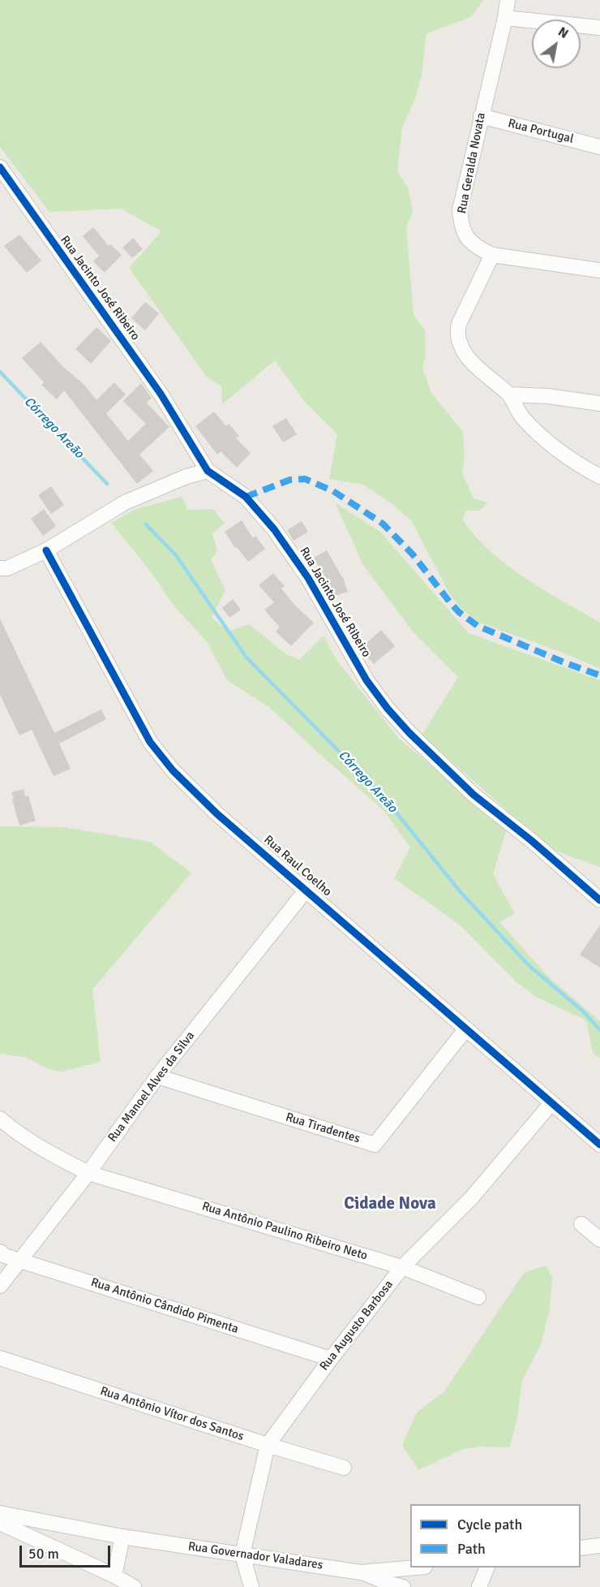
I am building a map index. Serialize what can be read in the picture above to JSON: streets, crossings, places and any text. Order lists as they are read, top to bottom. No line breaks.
{"streets":{"street":["Rua Portugal","Rua Geralda Novata","Rua Jacinto José Ribeiro","Rua Raul Coelho","Rua Manoel Alves da Silva","Rua Tiradentes","Rua Antônio Paulino Ribeiro Neto","Rua Antônio Cândido Pimenta","Rua Augusto Barbosa","Rua Antônio Vítor dos Santos","Rua Governador Valadares"]},"crossings":[["Rua Portugal","Rua Geralda Novata"],["Rua Raul Coelho","Rua Manoel Alves da Silva"],["Rua Raul Coelho","Rua Tiradentes"],["Rua Raul Coelho","Rua Augusto Barbosa"],["Rua Manoel Alves da Silva","Rua Tiradentes"],["Rua Manoel Alves da Silva","Rua Antônio Paulino Ribeiro Neto"],["Rua Manoel Alves da Silva","Rua Antônio Cândido Pimenta"],["Rua Antônio Paulino Ribeiro Neto","Rua Augusto Barbosa"],["Rua Antônio Cândido Pimenta","Rua Augusto Barbosa"],["Rua Augusto Barbosa","Rua Antônio Vítor dos Santos"],["Rua Augusto Barbosa","Rua Governador Valadares"]],"districts":["Cidade Nova"],"water":["Córrego Areão"],"legend":["Cycle path","Path"],"scale_bar":"50 m","north":"top right"}
